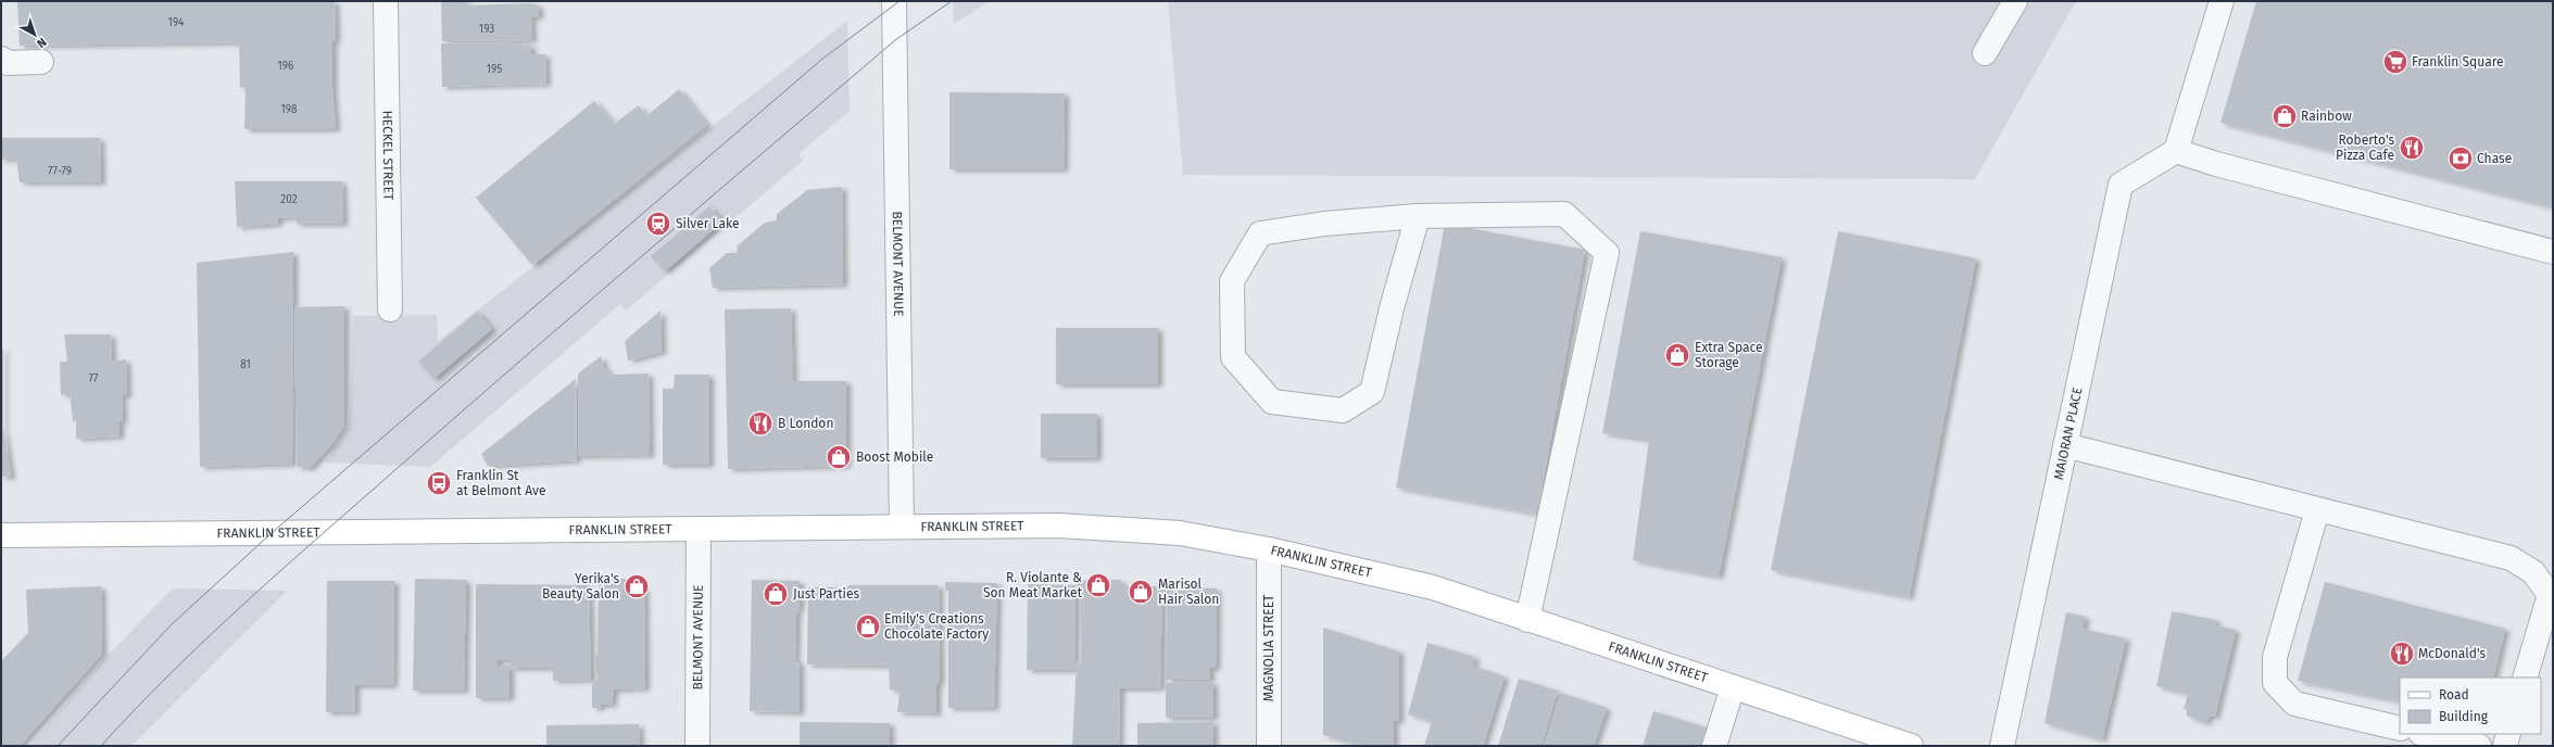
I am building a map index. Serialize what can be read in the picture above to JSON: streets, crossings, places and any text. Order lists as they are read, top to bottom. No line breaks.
{"streets":{"main road":["FRANKLIN STREET"],"street":["HECKEL STREET","BELMONT AVENUE","MAIORAN PLACE","MAGNOLIA STREET"]},"crossings":[["BELMONT AVENUE","FRANKLIN STREET"],["FRANKLIN STREET","MAGNOLIA STREET"]],"places":{"supermarket":["Franklin Square"],"shop":["Rainbow","Extra Space Storage","Boost Mobile","R. Violante & Son Meat Market","Yerika's Beauty Salon","Marisol Hair Salon","Just Parties","Emily's Creations Chocolate Factory"],"restaurant":["Roberto's Pizza Cafe","B London","McDonald's"],"bank":["Chase"],"station":["Silver Lake"],"bus stop":["Franklin St at Belmont Ave"]},"house_numbers":["194","193","196","195","198","77-79","202","81","77"],"legend":["Road","Building"],"north":"bottom right"}
